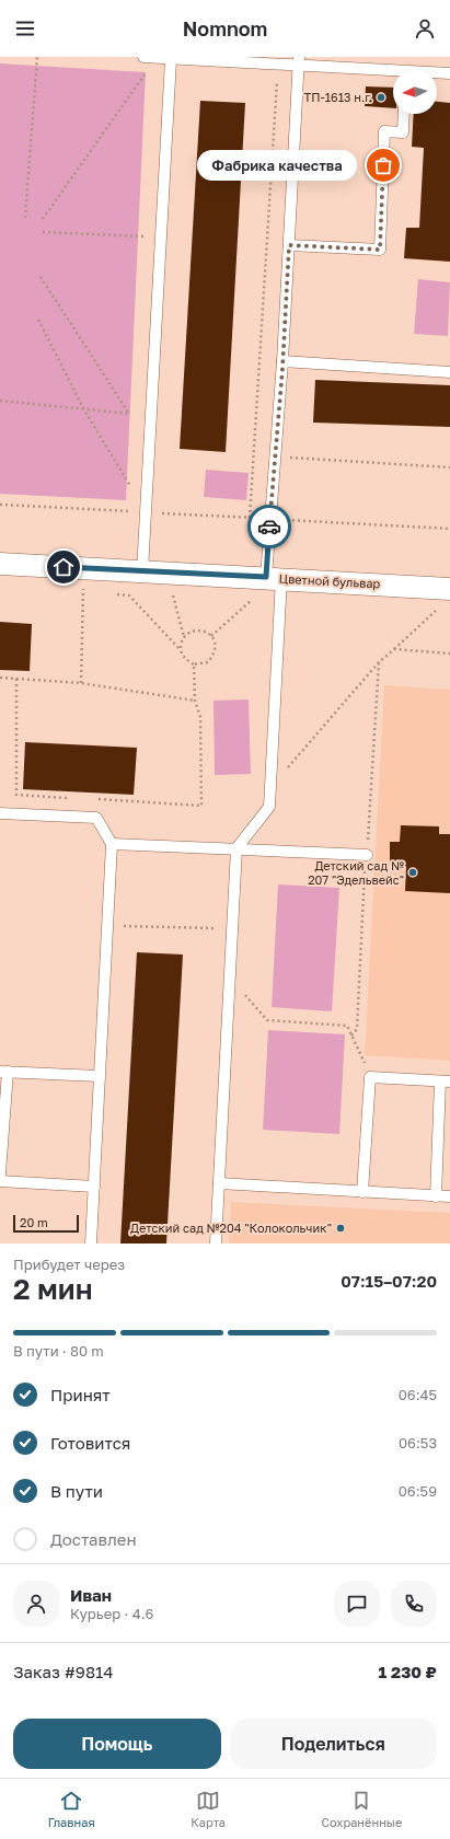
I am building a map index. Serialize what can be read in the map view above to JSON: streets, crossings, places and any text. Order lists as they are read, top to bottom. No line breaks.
{"streets":{"street":["Цветной бульвар"]},"places":["ТП-1613 н.г.","Фабрика качества","Детский сад № 207 \"Эдельвейс\"","Детский сад №204 \"Колокольчик\""],"scale_bar":"20 m","north":"left","page":{"header":"Nomnom","bubble":"Фабрика качества","scale":"20 m","heading":["2 мин","Прибудет через","07:15–07:20"],"panel":["Иван","Курьер · 4.6","Заказ #9814","1 230 ₽"],"bar":"В пути · 80 m","list":[["Принят","06:45"],["Готовится","06:53"],["В пути","06:59"],"Доставлен"],"buttons":["Помощь","Поделиться"],"tabs":["Главная","Карта","Сохранённые"]}}
